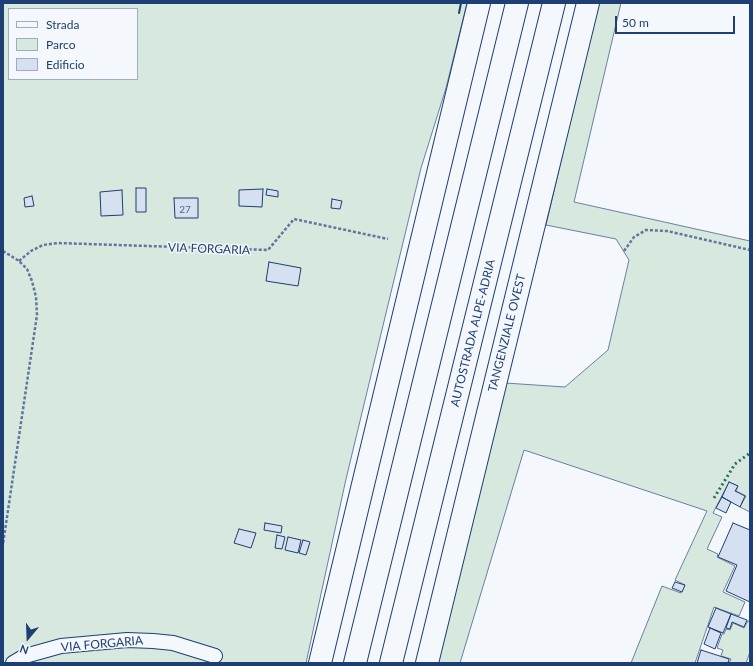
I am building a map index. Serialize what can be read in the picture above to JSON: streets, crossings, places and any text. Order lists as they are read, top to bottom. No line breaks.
{"streets":{"highway":["AUTOSTRADA ALPE-ADRIA","TANGENZIALE OVEST"],"street":["VIA FORGARIA"]},"house_numbers":["27"],"legend":["Strada","Parco","Edificio"],"scale_bar":"50 m","north":"bottom"}
